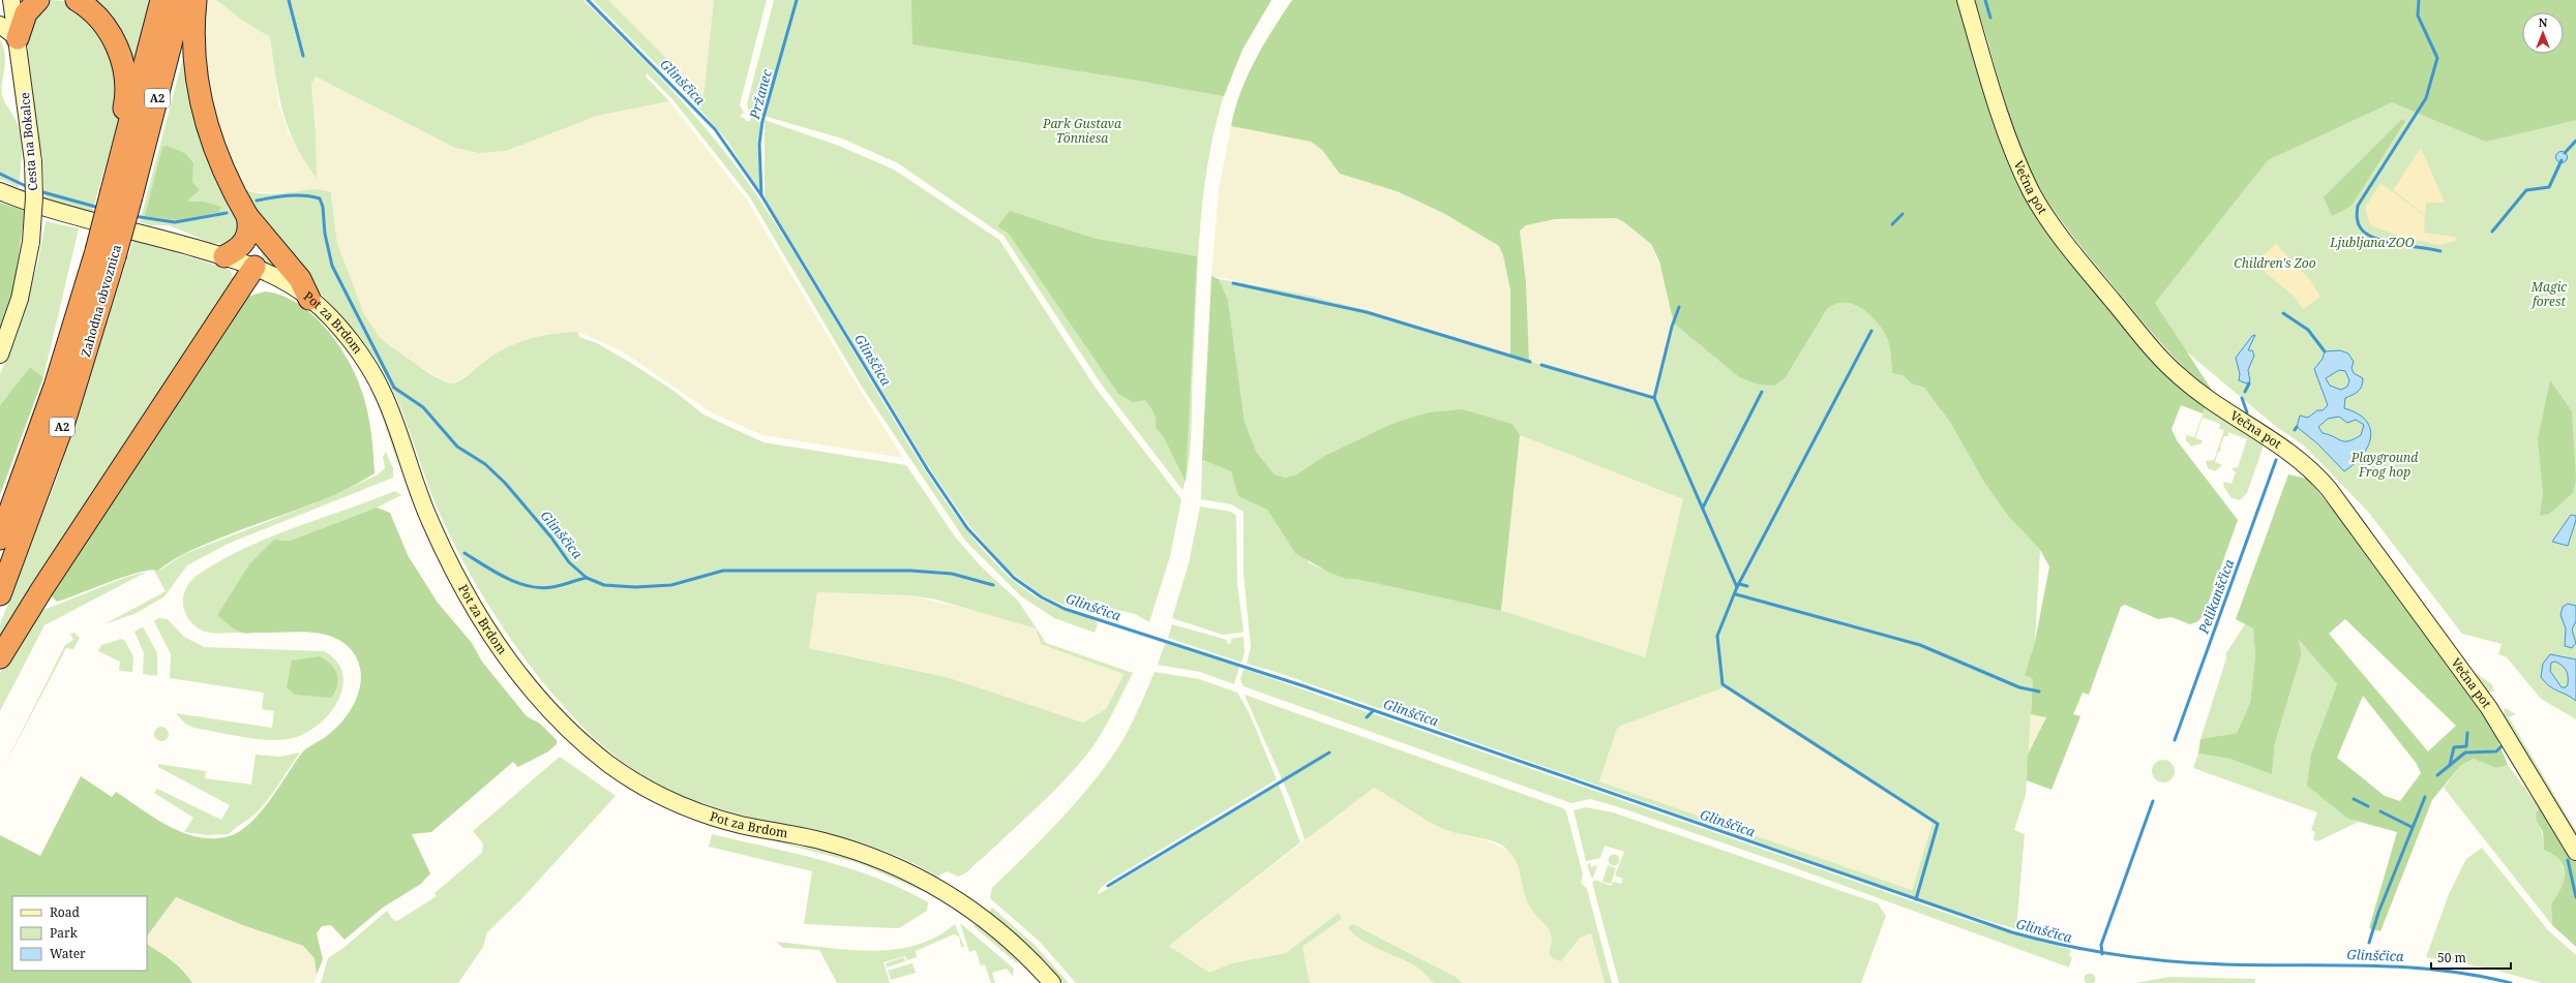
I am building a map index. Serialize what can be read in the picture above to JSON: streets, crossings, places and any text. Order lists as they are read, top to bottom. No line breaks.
{"streets":{"highway":["A2","Zahodna obvoznica"],"main road":["Cesta na Bokalce","Večna pot","Pot za Brdom"]},"water":["Glinščica","Pržanec","Pelikanščica"],"parks":["Park Gustava Tönniesa","Ljubljana ZOO","Children's Zoo","Magic forest","Playground Frog hop"],"legend":["Road","Park","Water"],"scale_bar":"50 m","north":"top"}
